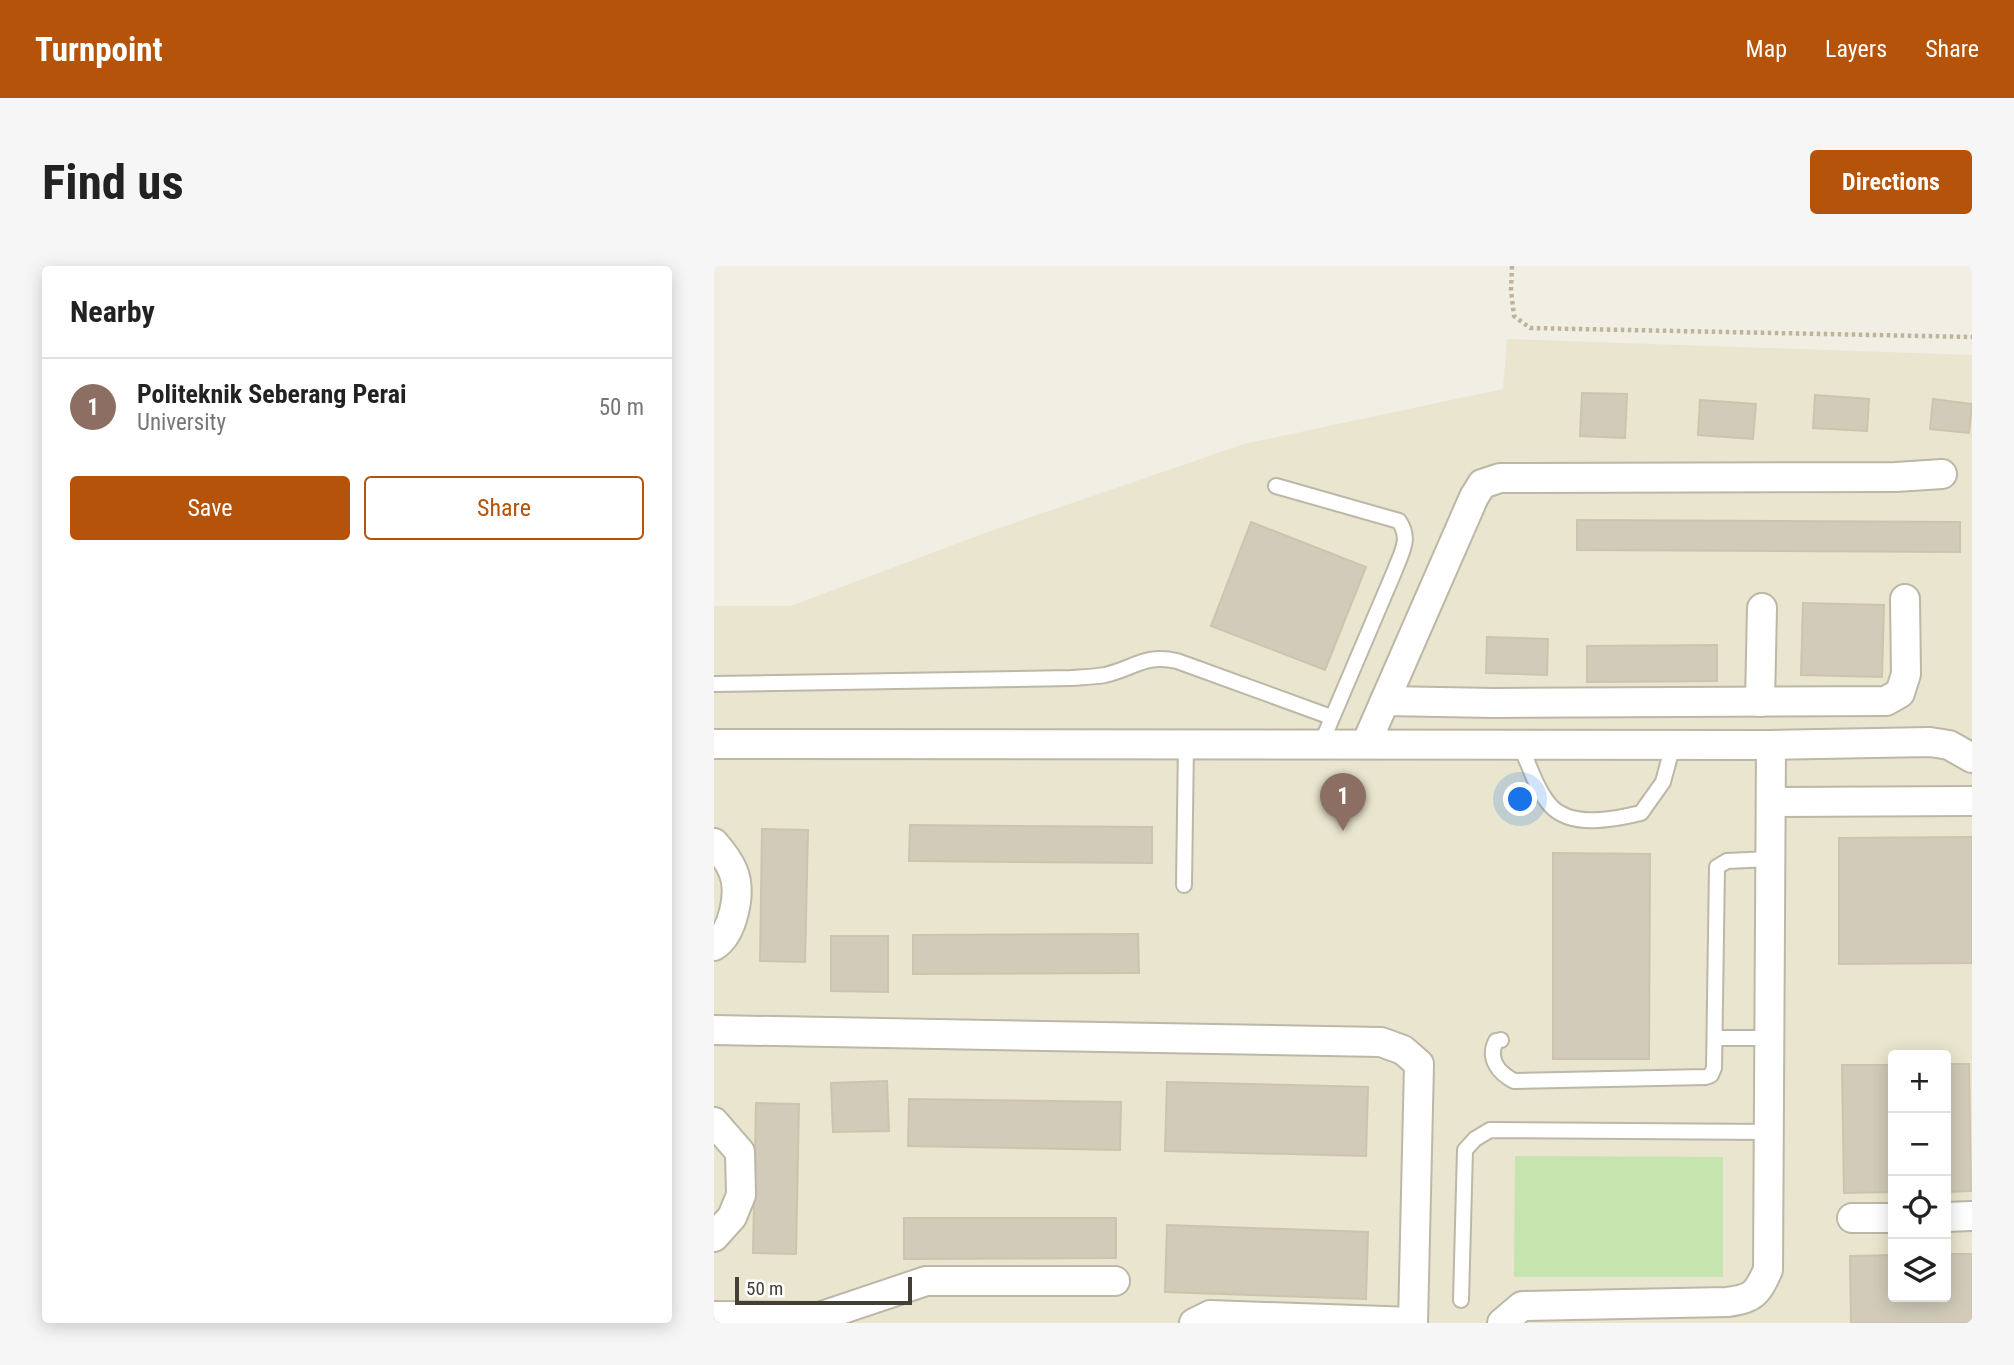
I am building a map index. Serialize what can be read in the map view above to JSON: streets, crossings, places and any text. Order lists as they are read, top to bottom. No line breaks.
{"scale_bar":"50 m","page":{"header":"Turnpoint","nav":["Map","Layers","Share"],"buttons":["Directions",["Save","Share"]],"title":"Find us","heading":"Nearby","list":[{"mark":"1","name":"Politeknik Seberang Perai","note":"University","value":"50 m"}],"pins":"1","map_buttons":["+","−"],"scale":"50 m"}}
